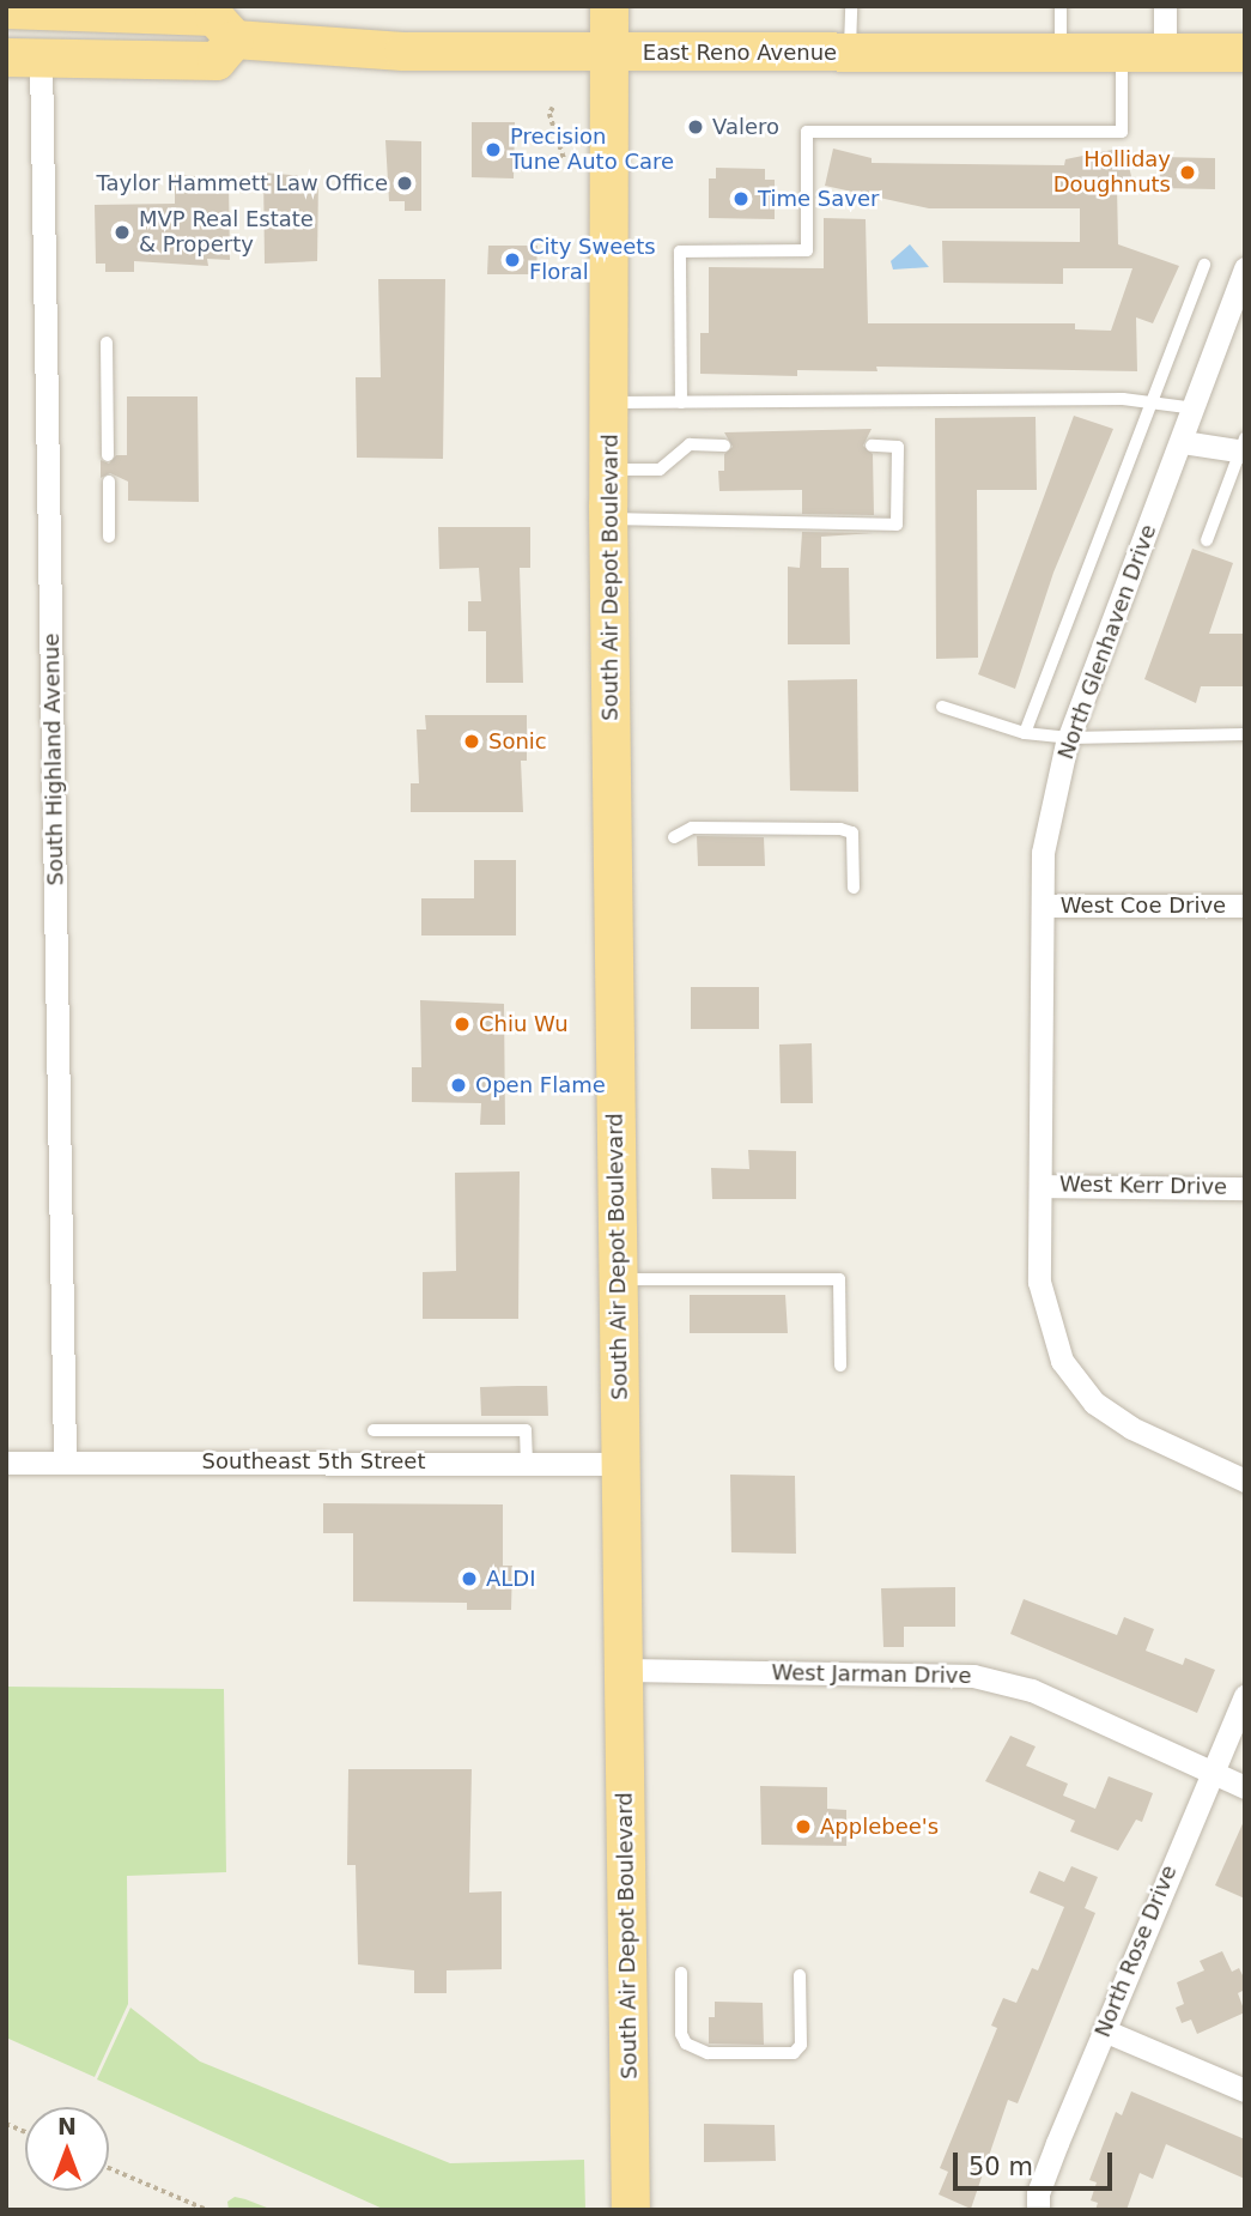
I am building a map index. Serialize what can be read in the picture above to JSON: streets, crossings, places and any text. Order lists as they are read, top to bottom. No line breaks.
{"streets":{"main road":["East Reno Avenue","South Air Depot Boulevard"],"street":["North Glenhaven Drive","South Highland Avenue","West Coe Drive","West Kerr Drive","Southeast 5th Street","West Jarman Drive","North Rose Drive"]},"crossings":[["East Reno Avenue","South Air Depot Boulevard"],["South Air Depot Boulevard","Southeast 5th Street"],["South Air Depot Boulevard","West Jarman Drive"],["North Glenhaven Drive","West Coe Drive"],["North Glenhaven Drive","West Kerr Drive"],["South Highland Avenue","Southeast 5th Street"],["West Jarman Drive","North Rose Drive"]],"places":["Valero","Precision Tune Auto Care","Holliday Doughnuts","Taylor Hammett Law Office","Time Saver","MVP Real Estate & Property","City Sweets Floral","Sonic","Chiu Wu","Open Flame","ALDI","Applebee's"],"scale_bar":"50 m","north":"top"}
